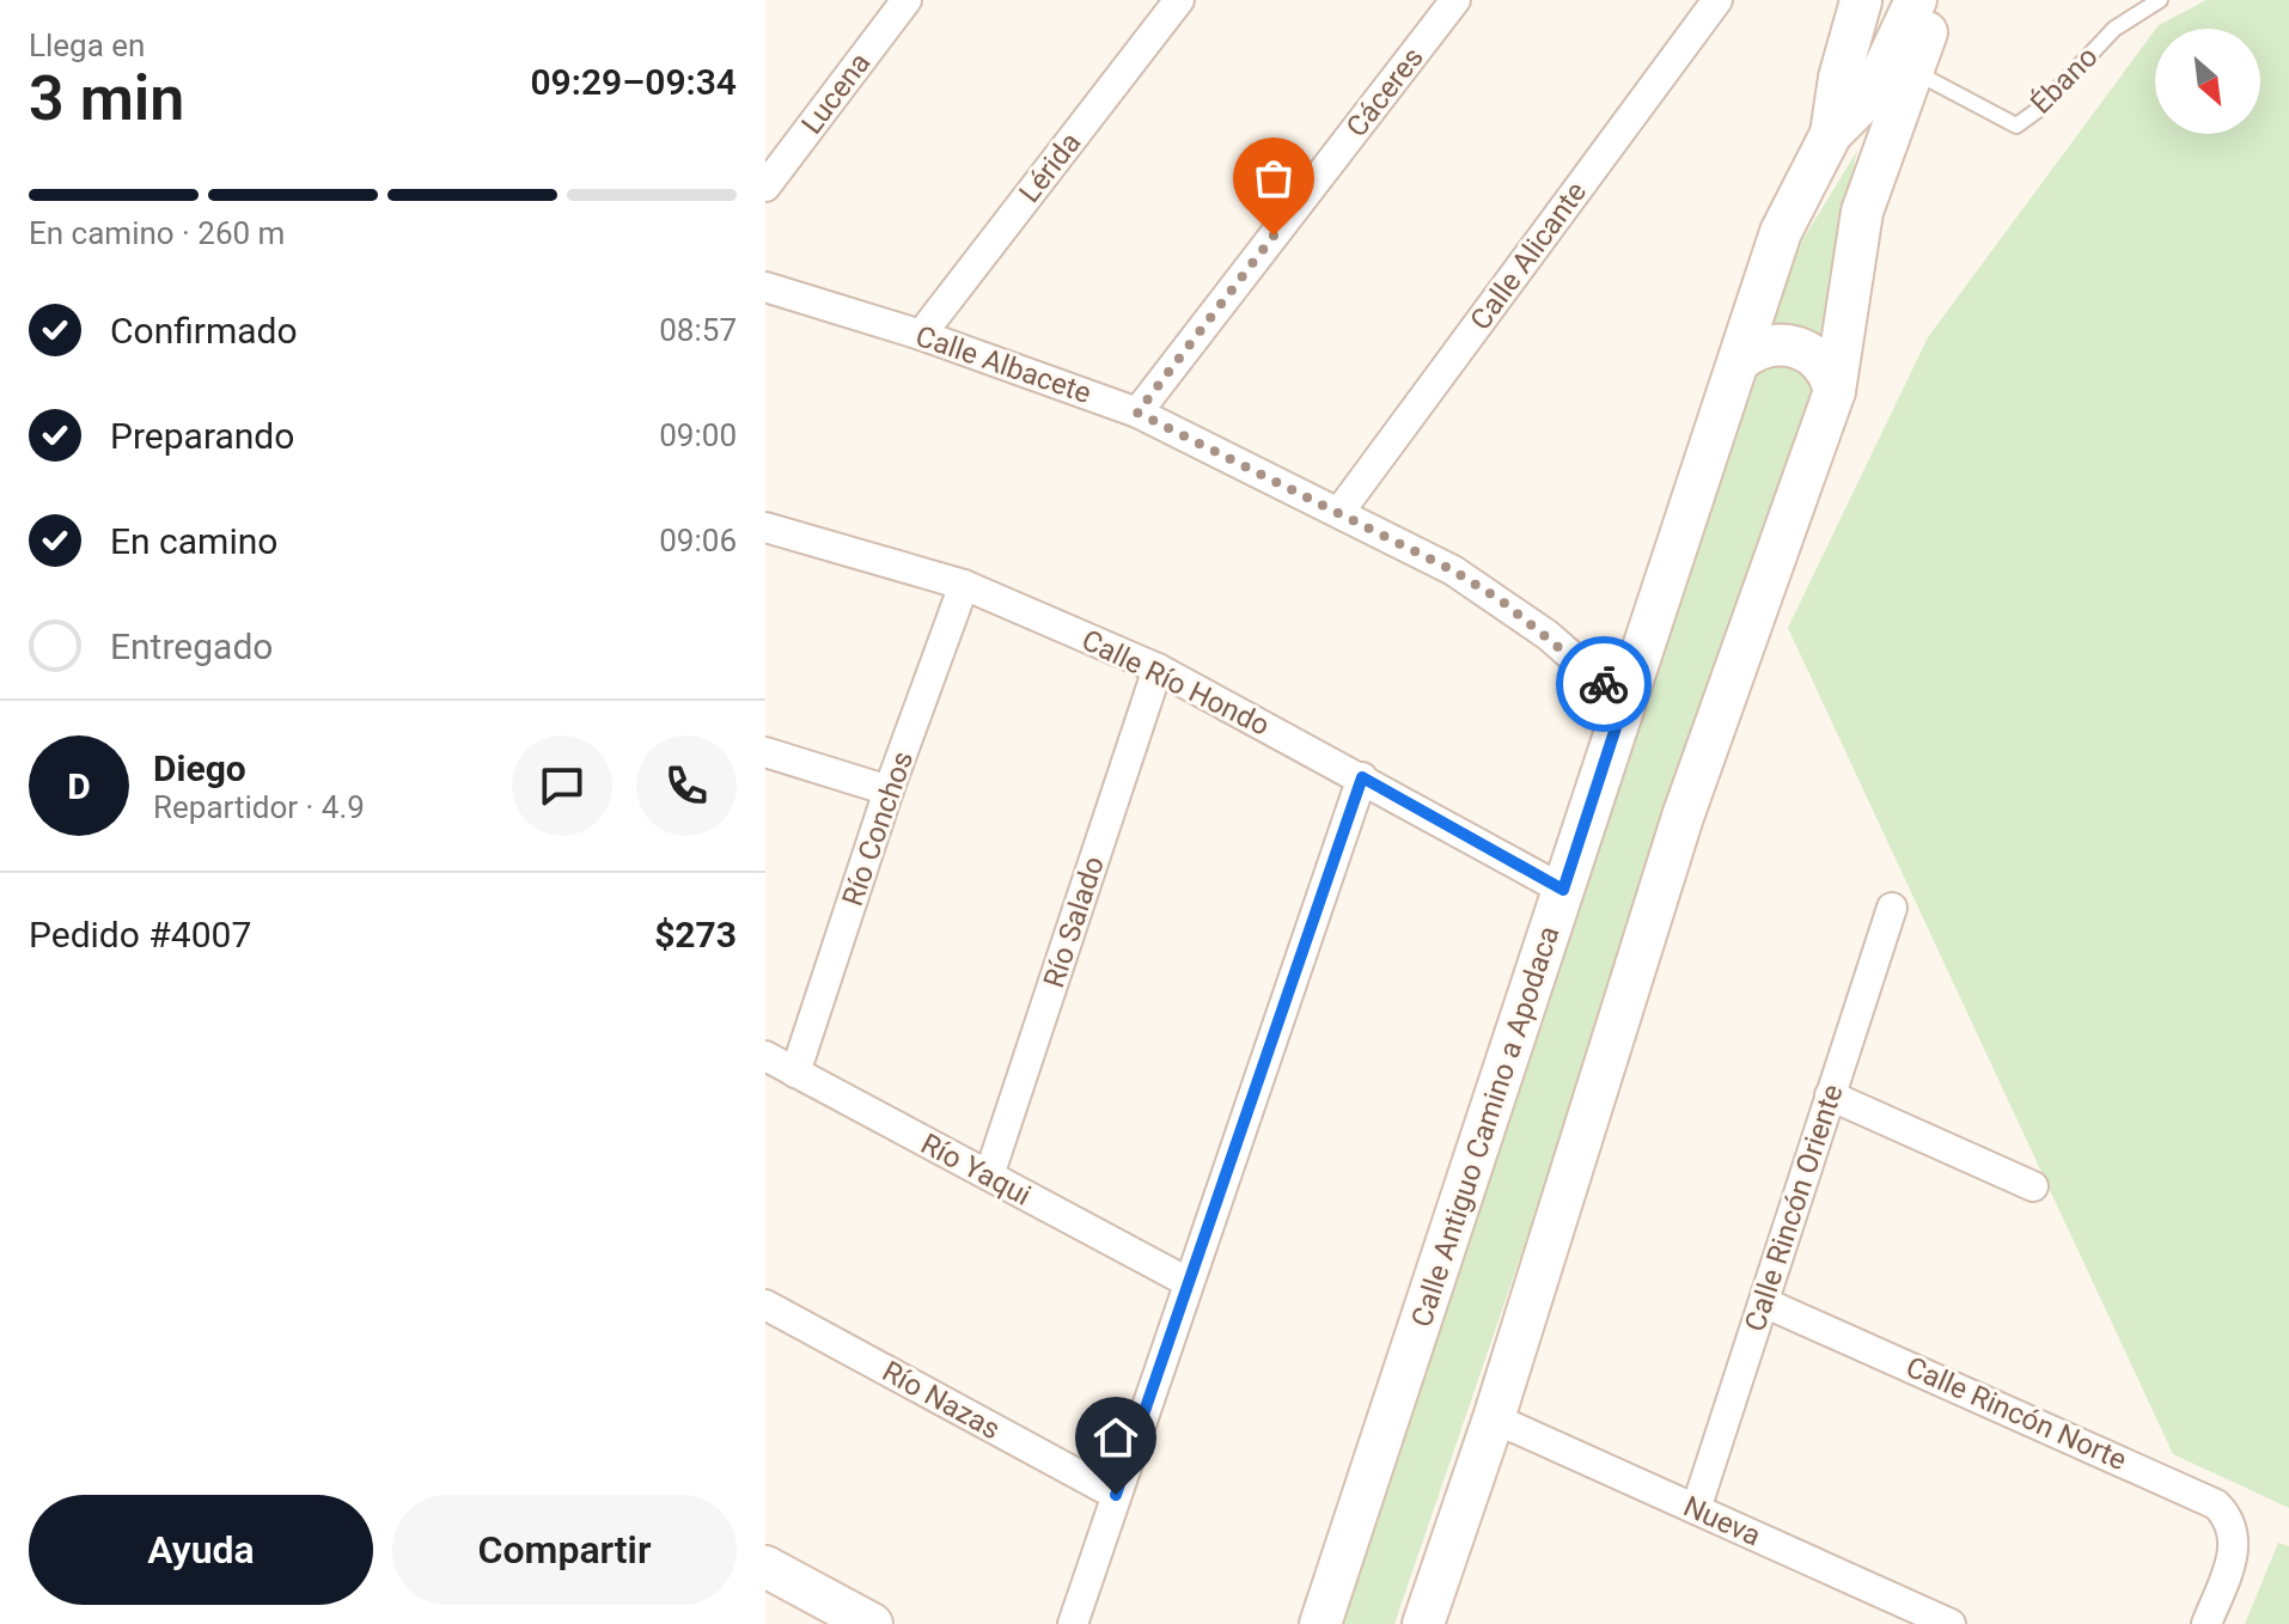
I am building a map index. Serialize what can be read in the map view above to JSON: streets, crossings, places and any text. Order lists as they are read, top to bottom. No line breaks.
{"streets":{"street":["Cáceres","Lucena","Lérida","Calle Alicante","Calle Albacete","Calle Río Hondo","Río Conchos","Río Salado","Calle Antiguo Camino a Apodaca","Río Yaqui","Calle Rincón Oriente","Río Nazas","Calle Rincón Norte","Nueva"],"lane":["Ébano"]},"crossings":[["Ébano","Calle Antiguo Camino a Apodaca"],["Cáceres","Calle Albacete"],["Lérida","Calle Albacete"],["Calle Alicante","Calle Albacete"],["Calle Albacete","Calle Antiguo Camino a Apodaca"],["Calle Río Hondo","Río Conchos"],["Calle Río Hondo","Río Salado"],["Calle Río Hondo","Calle Antiguo Camino a Apodaca"],["Río Conchos","Río Yaqui"],["Río Salado","Río Yaqui"],["Calle Rincón Oriente","Calle Rincón Norte"],["Calle Rincón Oriente","Nueva"]],"north":"bottom right","page":{"heading":["3 min","Llega en","09:29–09:34"],"panel":["Diego","Repartidor · 4.9","Pedido #4007","$273"],"bar":"En camino · 260 m","list":[["Confirmado","08:57"],["Preparando","09:00"],["En camino","09:06"],"Entregado"],"round":"D","buttons":["Ayuda","Compartir"]}}
